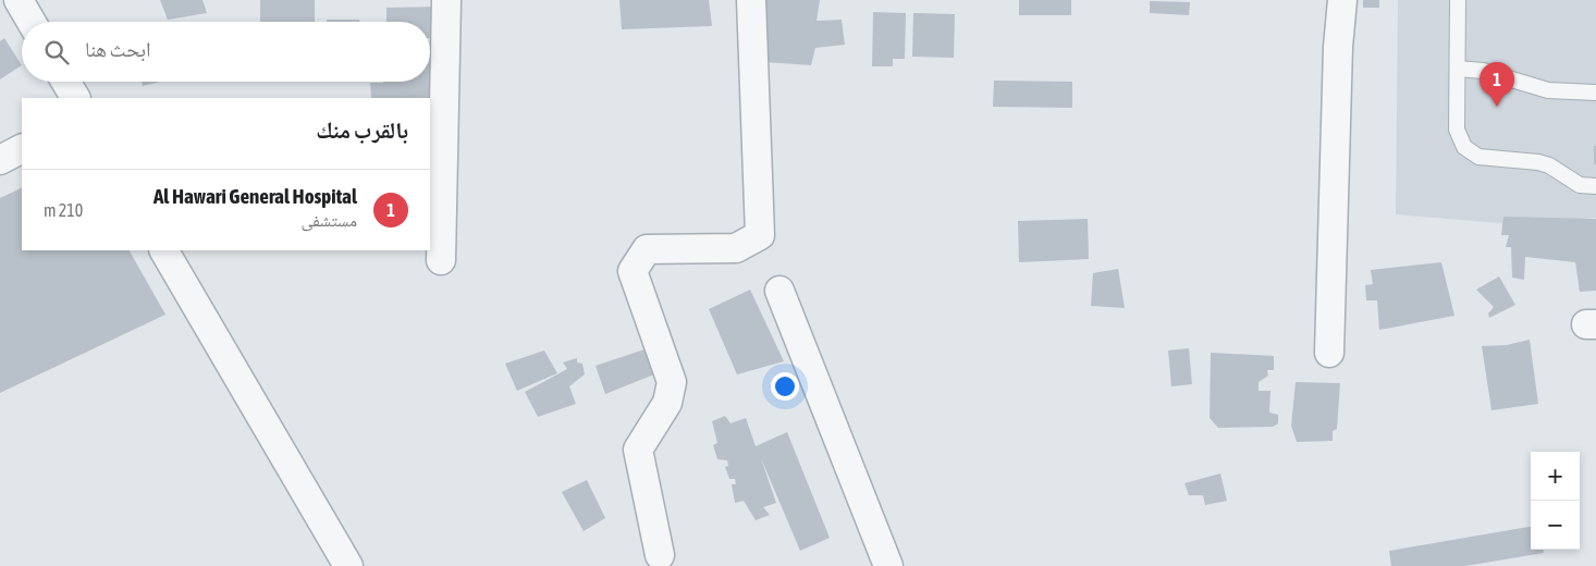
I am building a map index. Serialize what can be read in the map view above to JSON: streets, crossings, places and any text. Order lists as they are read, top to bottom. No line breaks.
{"page":{"search":"ابحث هنا","pins":"1","heading":"بالقرب منك","list":[{"mark":"1","name":"Al Hawari General Hospital","note":"مستشفى","value":"210 m"}],"map_buttons":["+","−"]}}
